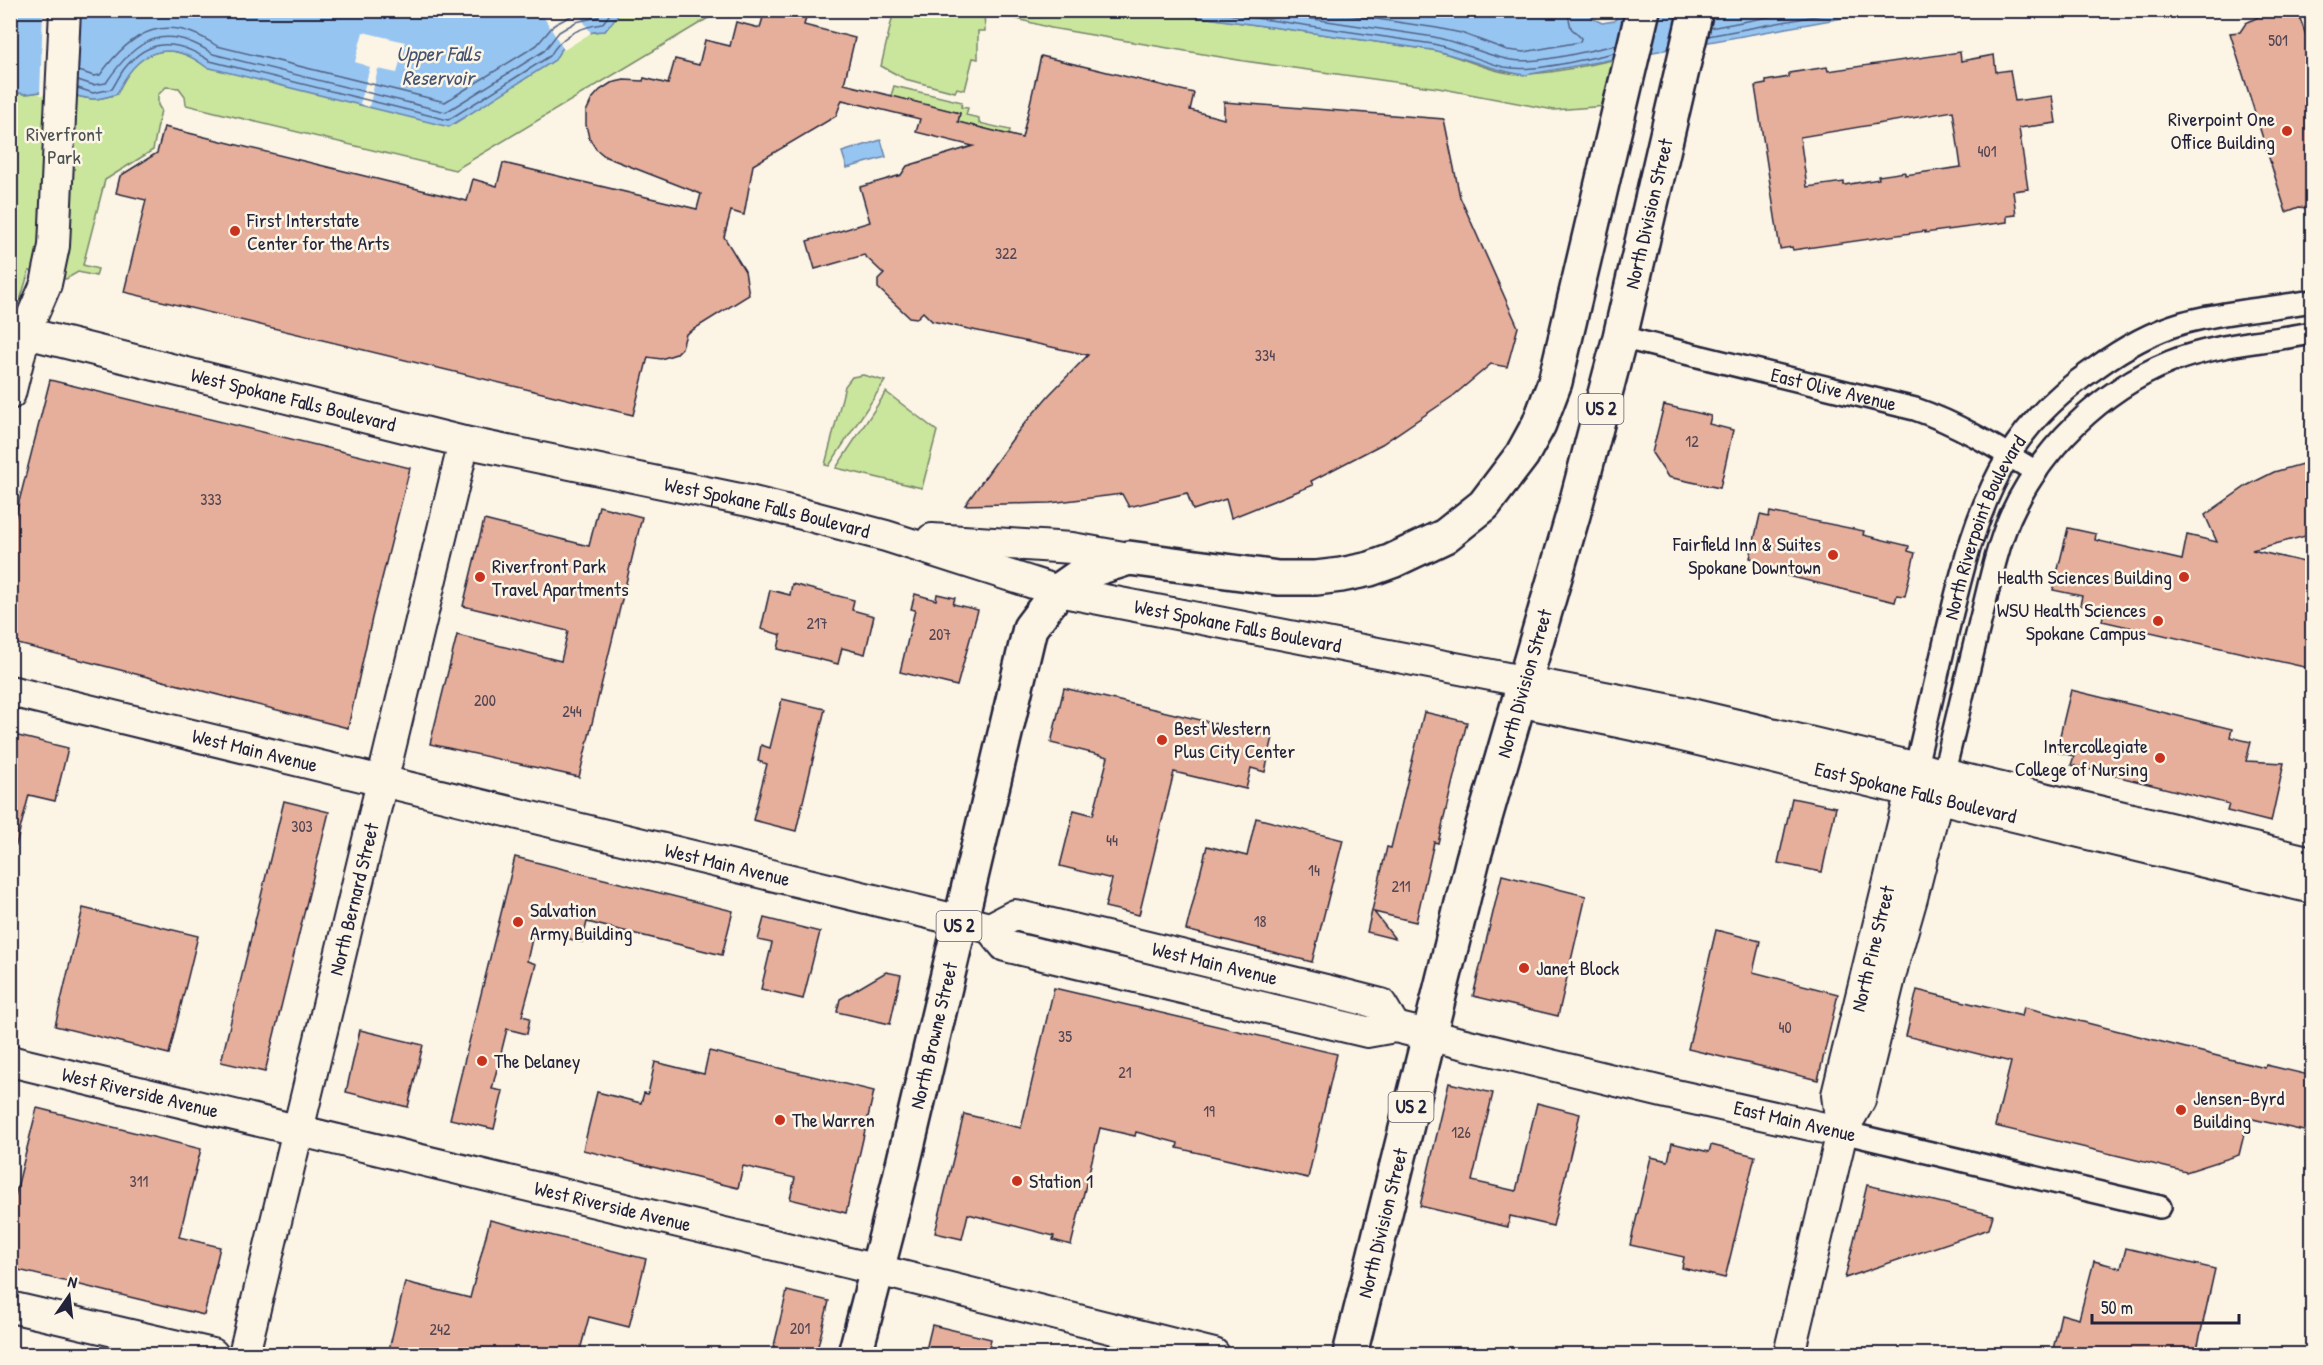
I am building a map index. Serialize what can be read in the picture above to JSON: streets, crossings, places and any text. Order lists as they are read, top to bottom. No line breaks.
{"streets":{"main road":["North Division Street","West Spokane Falls Boulevard","US 2","West Main Avenue","East Spokane Falls Boulevard","North Bernard Street","North Pine Street","North Browne Street","West Riverside Avenue","East Main Avenue"],"street":["East Olive Avenue","North Riverpoint Boulevard"]},"crossings":[["North Division Street","East Olive Avenue"],["North Division Street","West Spokane Falls Boulevard"],["North Division Street","West Main Avenue"],["North Division Street","East Spokane Falls Boulevard"],["North Division Street","East Main Avenue"],["East Olive Avenue","North Riverpoint Boulevard"],["West Spokane Falls Boulevard","East Spokane Falls Boulevard"],["West Spokane Falls Boulevard","North Bernard Street"],["West Spokane Falls Boulevard","North Browne Street"],["US 2","North Browne Street"],["North Riverpoint Boulevard","East Spokane Falls Boulevard"],["North Riverpoint Boulevard","North Pine Street"],["West Main Avenue","North Bernard Street"],["West Main Avenue","North Browne Street"],["West Main Avenue","East Main Avenue"],["East Spokane Falls Boulevard","North Pine Street"],["North Bernard Street","West Riverside Avenue"],["North Pine Street","East Main Avenue"],["North Browne Street","West Riverside Avenue"]],"water":["Upper Falls Reservoir"],"parks":["Riverfront Park"],"places":["Riverpoint One Office Building","First Interstate Center for the Arts","Fairfield Inn & Suites Spokane Downtown","Riverfront Park Travel Apartments","Health Sciences Building","WSU Health Sciences Spokane Campus","Best Western Plus City Center","Intercollegiate College of Nursing","Salvation Army Building","Janet Block","The Delaney","Jensen-Byrd Building","The Warren","Station 1"],"house_numbers":["501","401","322","334","12","333","217","207","200","244","303","44","14","211","18","40","35","21","19","126","311","201","242"],"scale_bar":"50 m","north":"top"}
